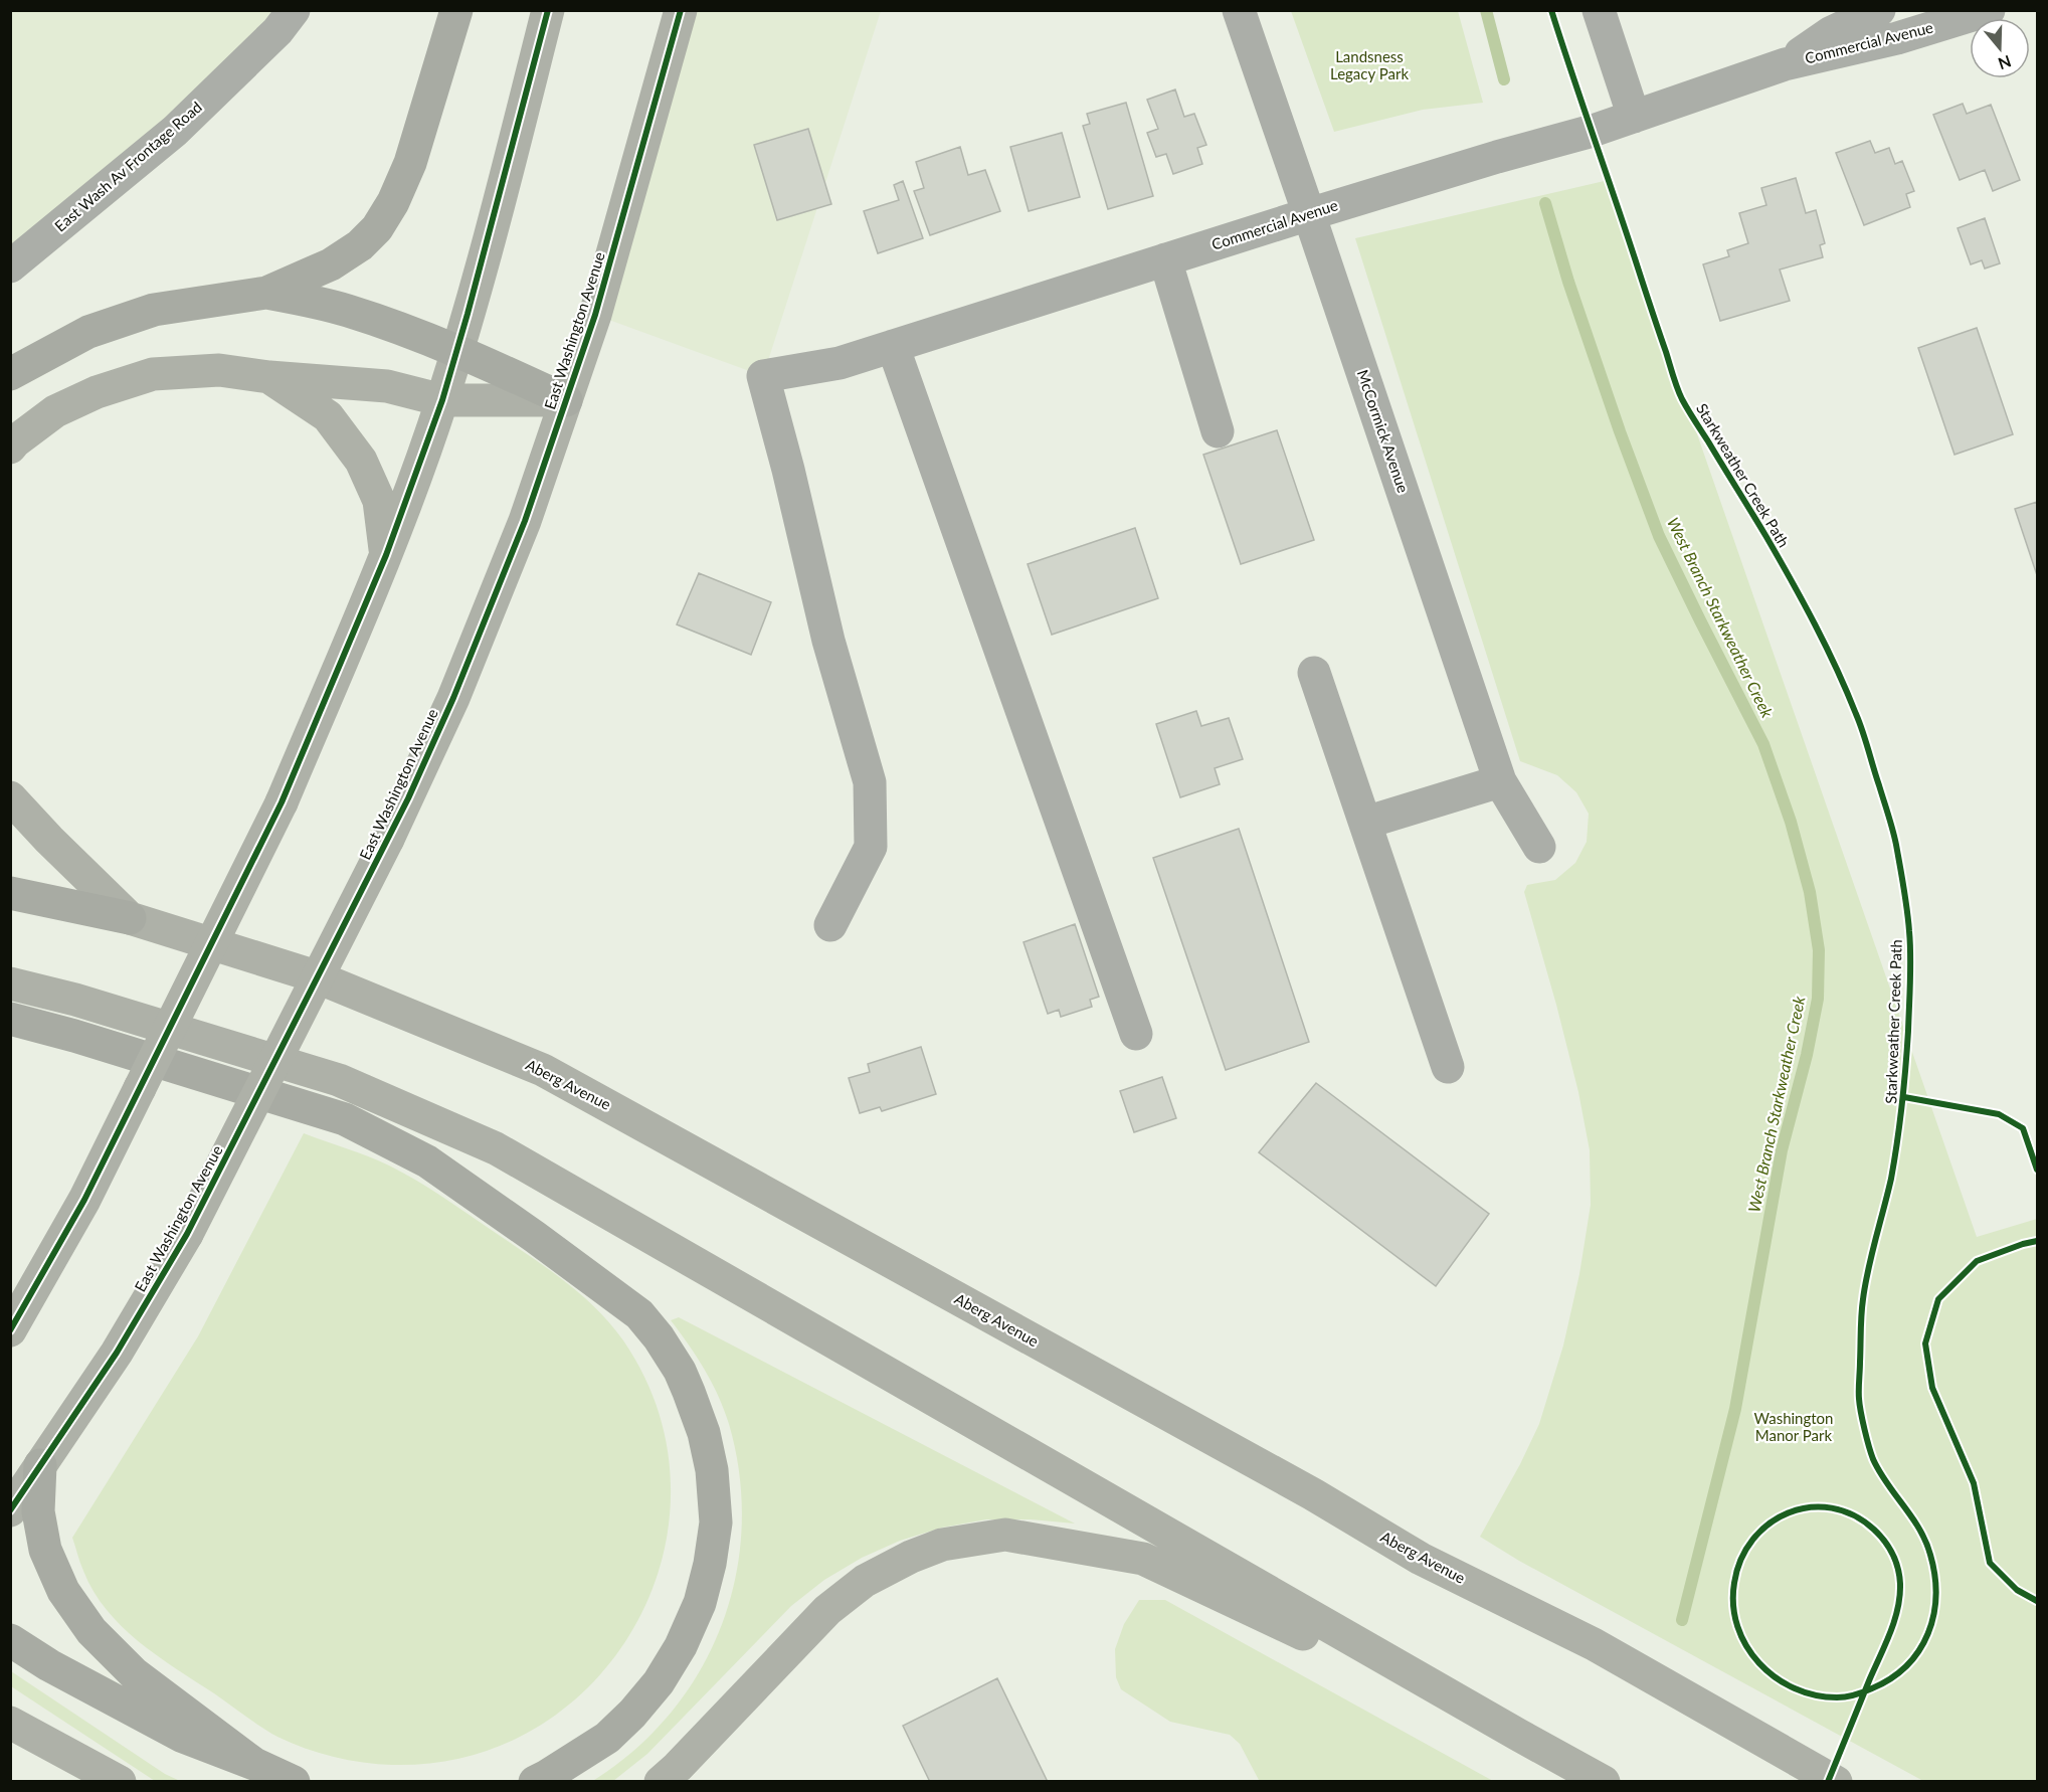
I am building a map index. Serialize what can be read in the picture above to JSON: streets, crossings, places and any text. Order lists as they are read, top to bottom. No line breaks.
{"streets":{"main road":["East Washington Avenue","Aberg Avenue"],"street":["Commercial Avenue","East Wash Av Frontage Road","McCormick Avenue"],"cycle path":["Starkweather Creek Path"]},"crossings":[["Commercial Avenue","McCormick Avenue"]],"water":["West Branch Starkweather Creek"],"parks":["Landsness Legacy Park","Washington Manor Park"],"north":"bottom"}
